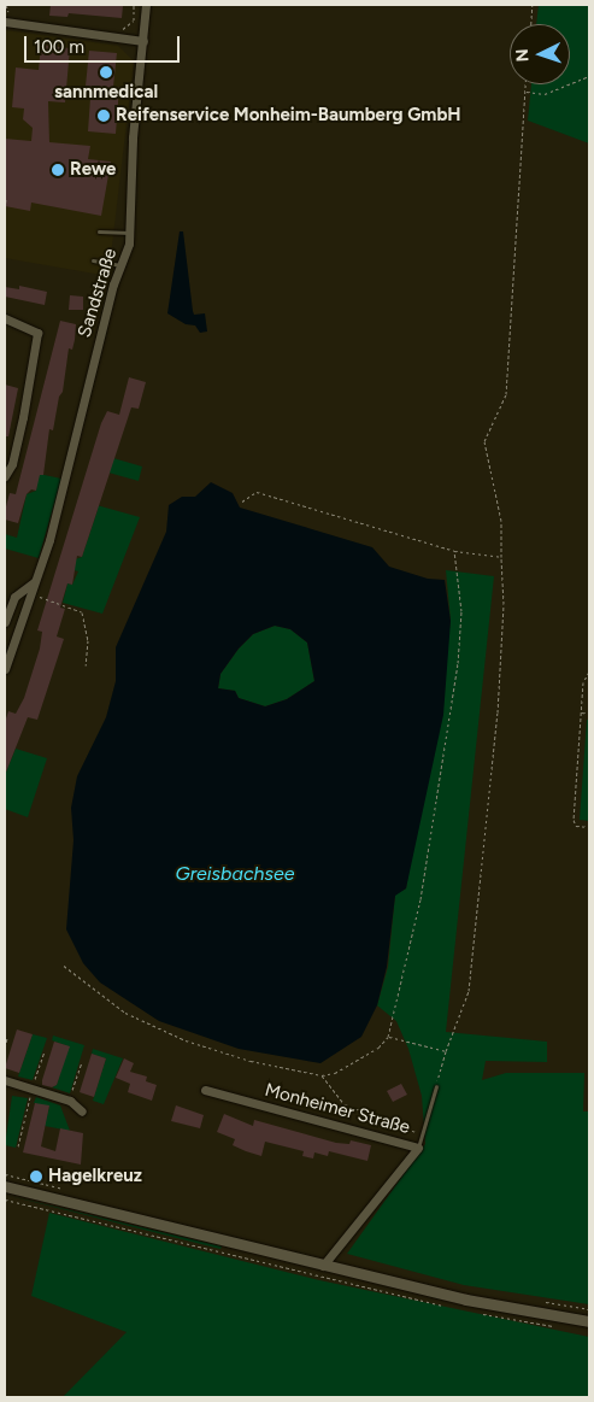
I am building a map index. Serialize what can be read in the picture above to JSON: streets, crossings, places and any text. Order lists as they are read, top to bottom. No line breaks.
{"streets":{"street":["Sandstraße","Monheimer Straße"]},"water":["Greisbachsee"],"places":["sannmedical","Reifenservice Monheim-Baumberg GmbH","Rewe","Hagelkreuz"],"scale_bar":"100 m","north":"left"}
